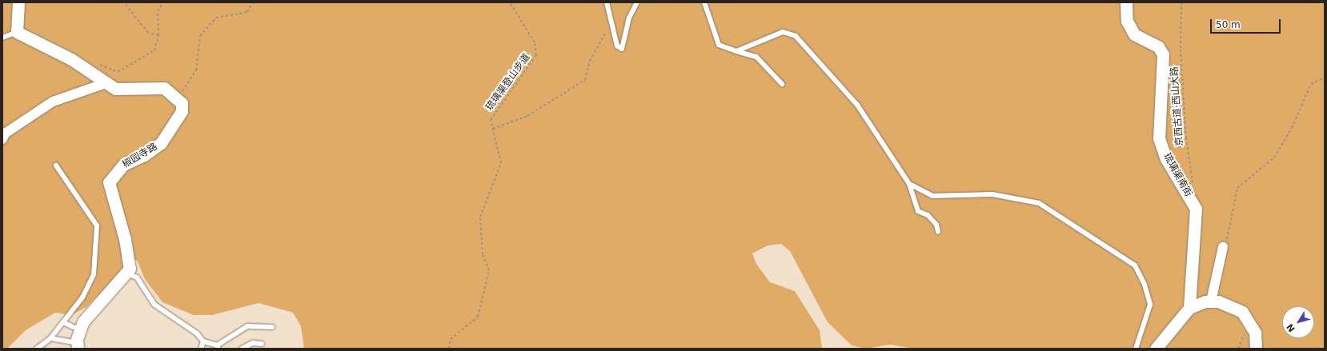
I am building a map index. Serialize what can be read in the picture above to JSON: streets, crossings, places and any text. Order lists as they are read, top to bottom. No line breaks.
{"streets":{"street":["椒园寺路","琉璃渠南街"],"path":["琉璃渠登山步道","京西古道·西山大路"]},"scale_bar":"50 m","north":"bottom left"}
